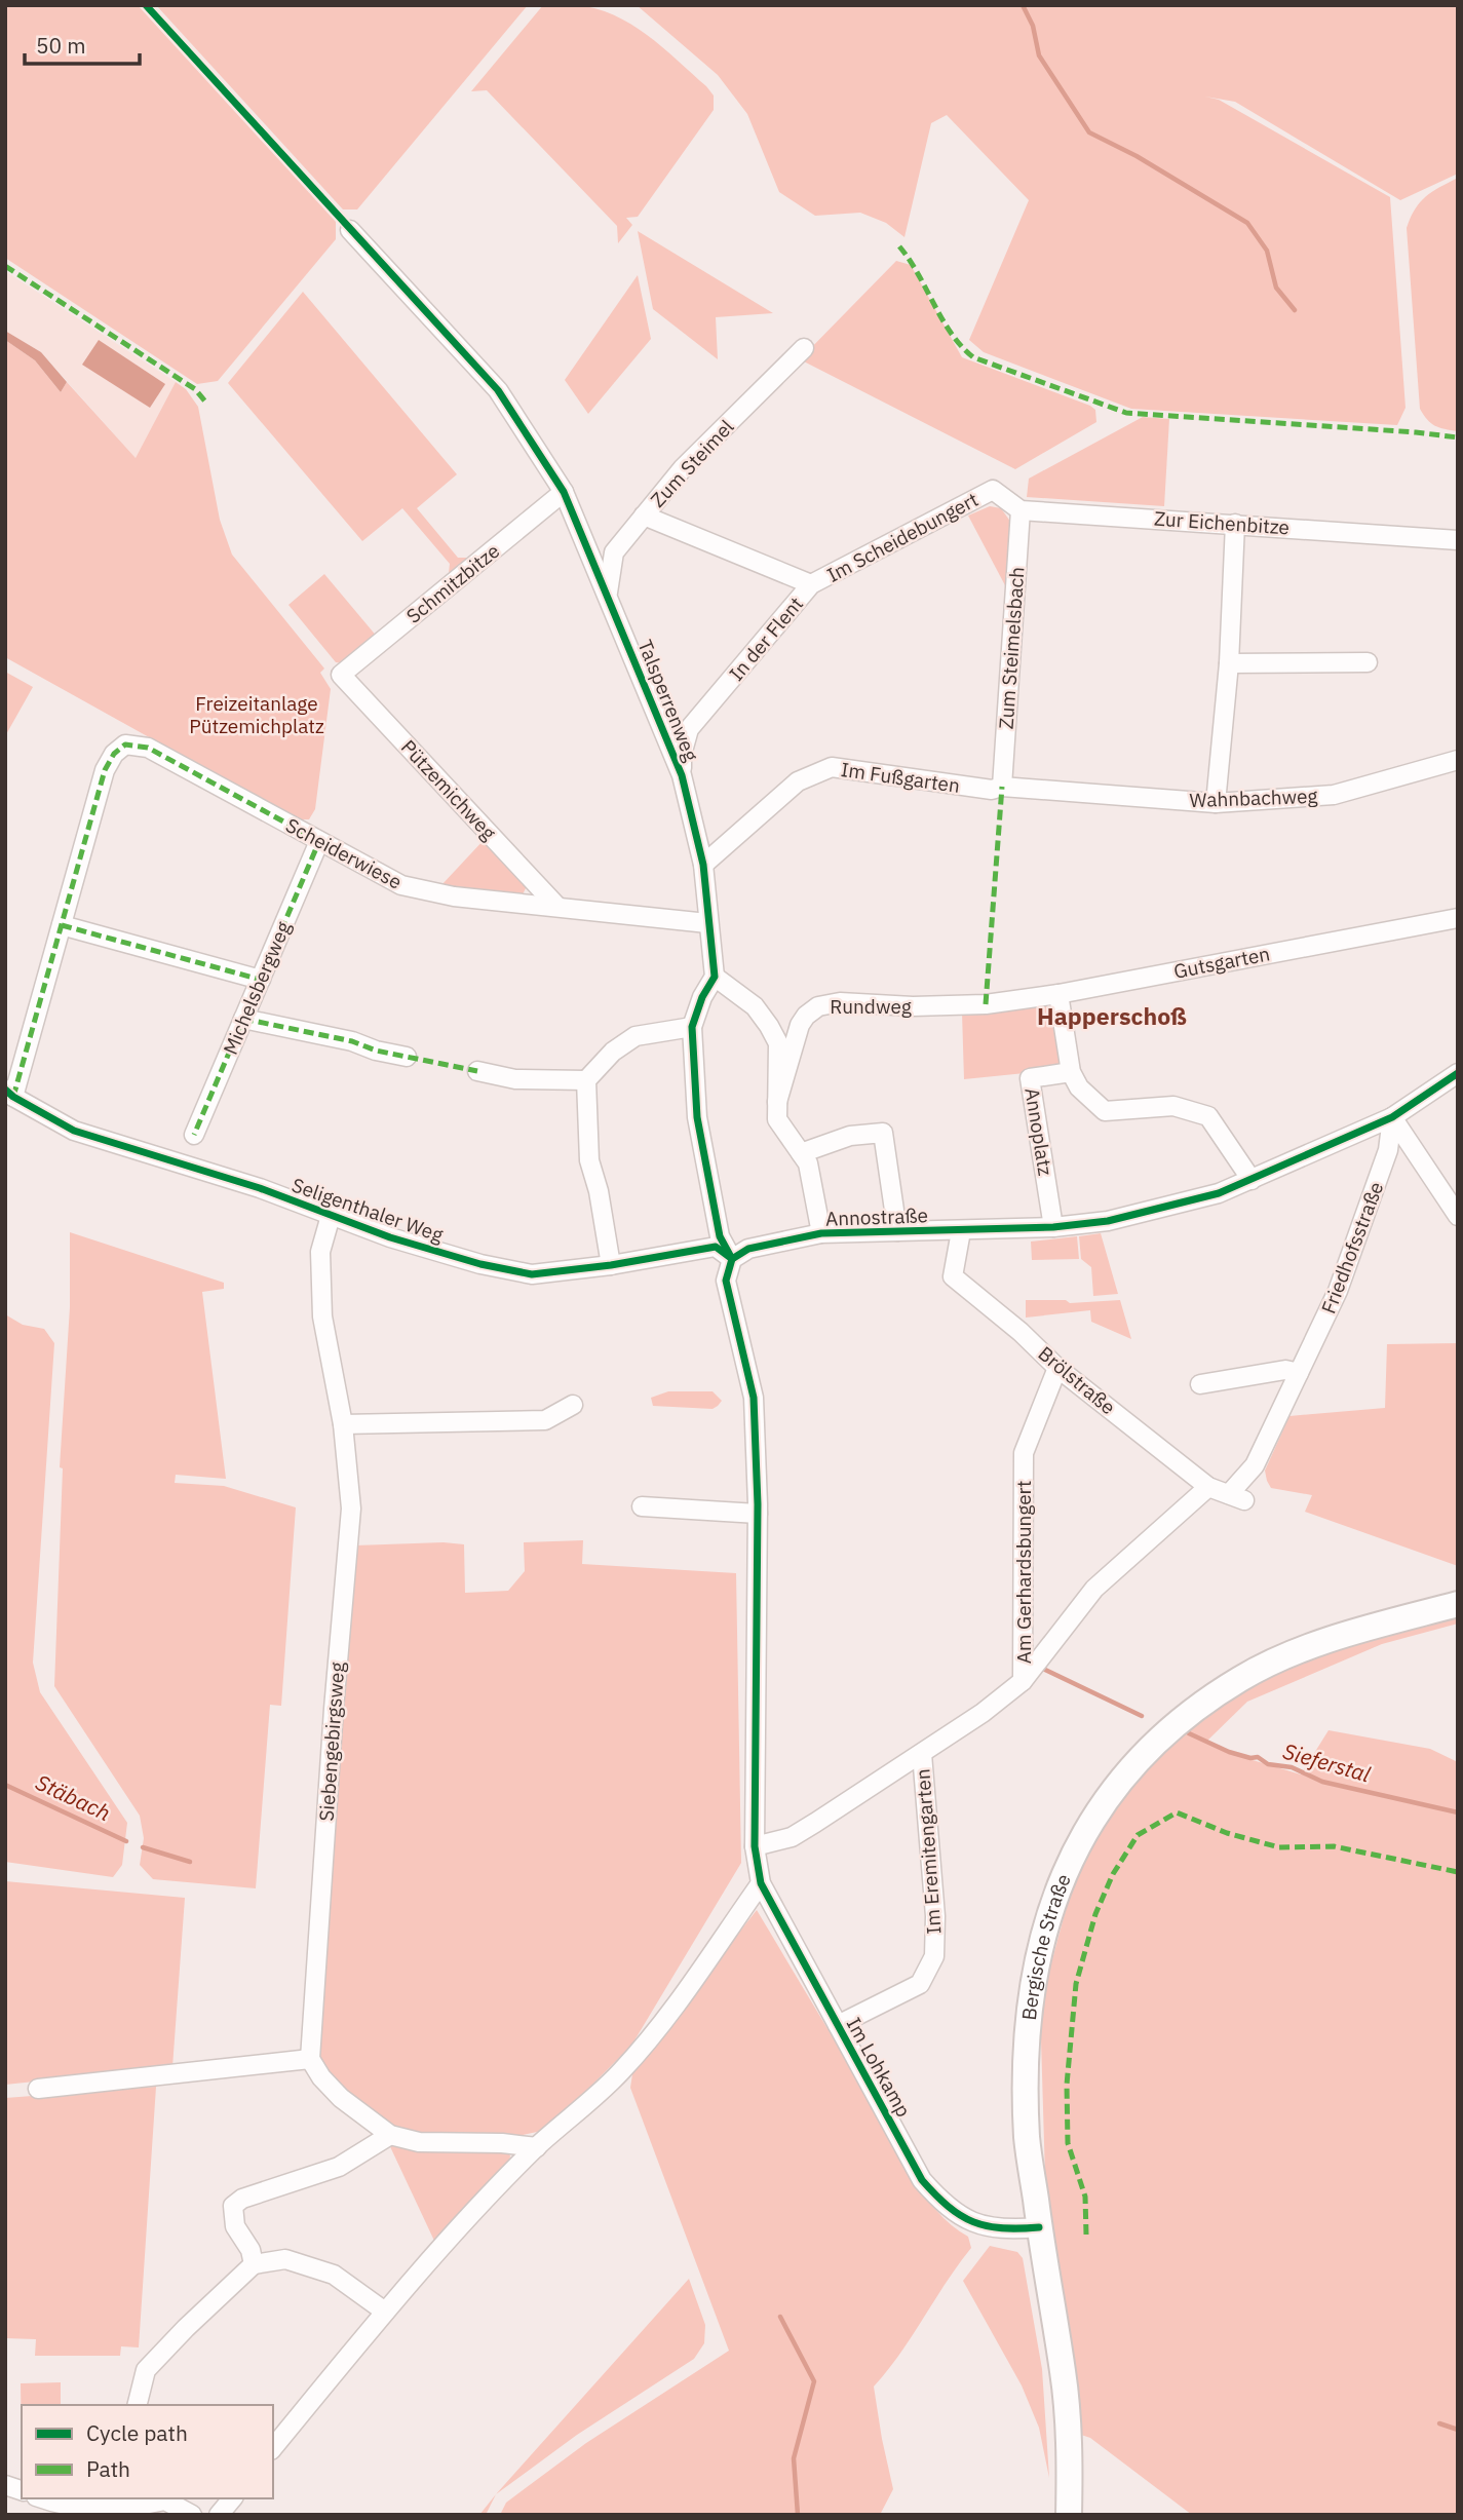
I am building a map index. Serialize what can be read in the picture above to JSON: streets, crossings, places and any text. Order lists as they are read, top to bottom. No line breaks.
{"streets":{"main road":["Bergische Straße"],"street":["Zum Steimel","Zur Eichenbitze","Im Scheidebungert","Schmitzbitze","In der Flent","Zum Steimelsbach","Talsperrenweg","Im Fußgarten","Pützemichweg","Wahnbachweg","Scheiderwiese","Gutsgarten","Michelsbergweg","Rundweg","Annoplatz","Seligenthaler Weg","Annostraße","Friedhofsstraße","Brölstraße","Am Gerhardsbungert","Siebengebirgsweg","Im Eremitengarten","Im Lohkamp"]},"crossings":[["Zum Steimel","In der Flent"],["Zum Steimel","Talsperrenweg"],["Zur Eichenbitze","Im Scheidebungert"],["Zur Eichenbitze","Zum Steimelsbach"],["Im Scheidebungert","In der Flent"],["Im Scheidebungert","Zum Steimelsbach"],["Schmitzbitze","Talsperrenweg"],["Schmitzbitze","Pützemichweg"],["In der Flent","Talsperrenweg"],["Zum Steimelsbach","Im Fußgarten"],["Zum Steimelsbach","Wahnbachweg"],["Talsperrenweg","Im Fußgarten"],["Talsperrenweg","Scheiderwiese"],["Im Fußgarten","Wahnbachweg"],["Pützemichweg","Scheiderwiese"],["Scheiderwiese","Michelsbergweg"],["Gutsgarten","Rundweg"],["Annoplatz","Annostraße"],["Seligenthaler Weg","Annostraße"],["Seligenthaler Weg","Siebengebirgsweg"],["Annostraße","Friedhofsstraße"],["Annostraße","Brölstraße"],["Friedhofsstraße","Brölstraße"],["Brölstraße","Am Gerhardsbungert"],["Am Gerhardsbungert","Im Eremitengarten"],["Am Gerhardsbungert","Im Lohkamp"],["Im Eremitengarten","Im Lohkamp"],["Bergische Straße","Im Lohkamp"]],"districts":["Happerschoß"],"water":["Sieferstal","Stäbach"],"parks":["Freizeitanlage Pützemichplatz"],"legend":["Cycle path","Path"],"scale_bar":"50 m"}
